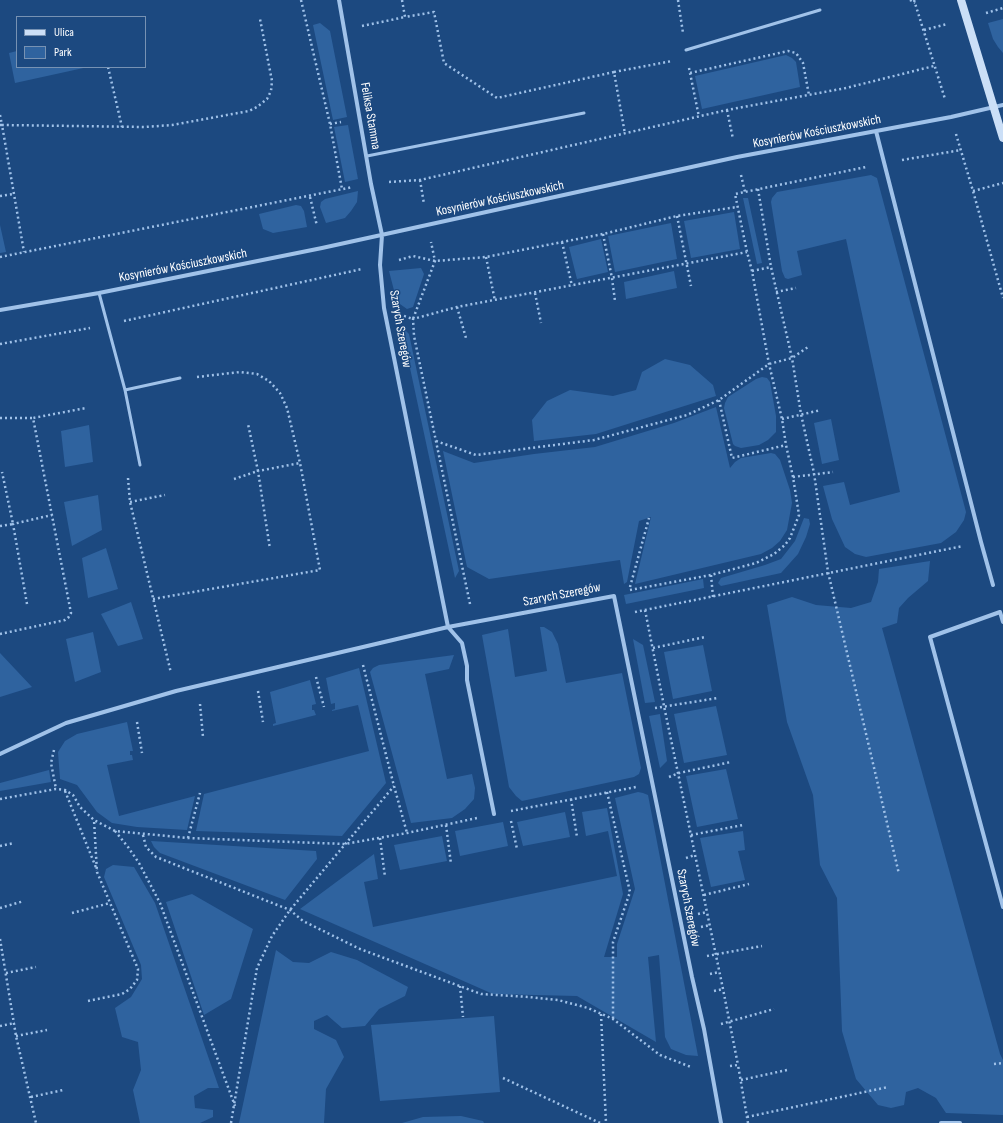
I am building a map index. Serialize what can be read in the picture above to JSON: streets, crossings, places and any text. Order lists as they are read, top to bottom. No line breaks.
{"streets":{"street":["Feliksa Stamma","Kosynierów Kościuszkowskich","Szarych Szeregów"]},"crossings":[["Feliksa Stamma","Kosynierów Kościuszkowskich"],["Feliksa Stamma","Szarych Szeregów"],["Kosynierów Kościuszkowskich","Szarych Szeregów"]],"legend":["Ulica","Park"]}
